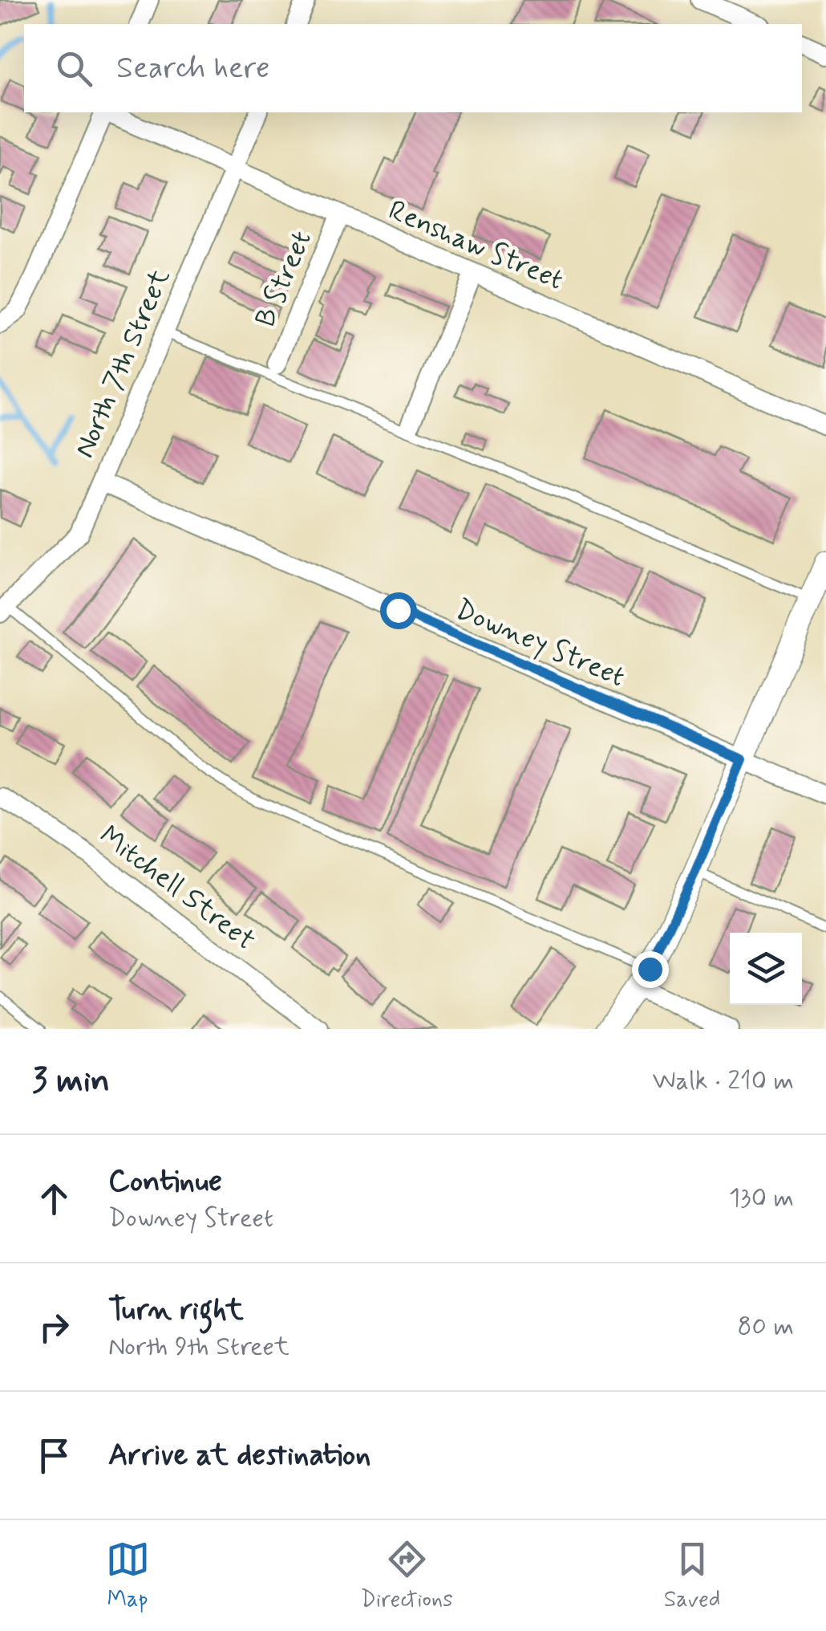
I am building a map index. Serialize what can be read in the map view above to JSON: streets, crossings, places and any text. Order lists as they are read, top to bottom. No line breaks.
{"streets":{"street":["Renshaw Street","B Street","North 7th Street","Downey Street","Mitchell Street"]},"crossings":[["Renshaw Street","B Street"],["Renshaw Street","North 7th Street"],["North 7th Street","Downey Street"]],"page":{"search":"Search here","heading":["3 min","Walk · 210 m"],"list":[["Continue","Downey Street","130 m"],["Turn right","North 9th Street","80 m"],"Arrive at destination"],"nav":["Map","Directions","Saved"]}}
